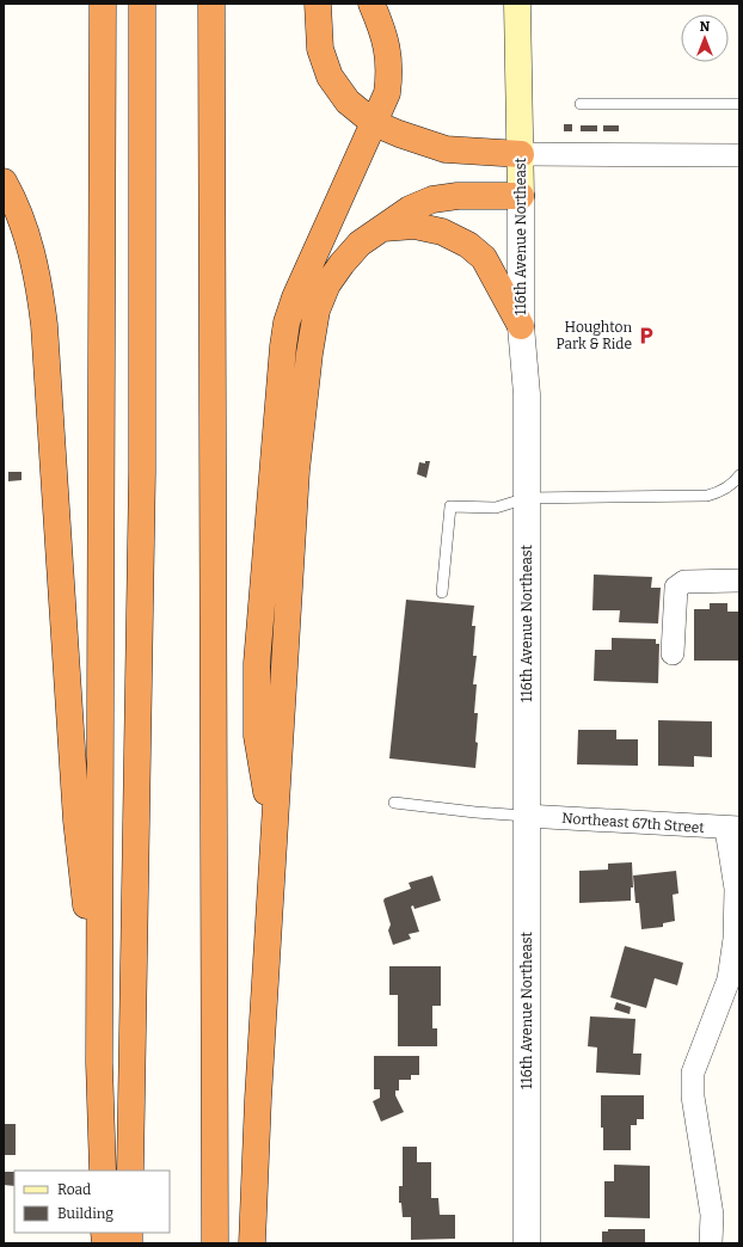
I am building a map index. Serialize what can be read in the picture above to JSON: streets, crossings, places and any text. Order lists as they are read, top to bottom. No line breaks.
{"streets":{"main road":["116th Avenue Northeast"],"street":["Northeast 67th Street"]},"crossings":[["116th Avenue Northeast","Northeast 67th Street"]],"places":{"parking":["Houghton Park & Ride"]},"legend":["Road","Building"],"north":"top"}
